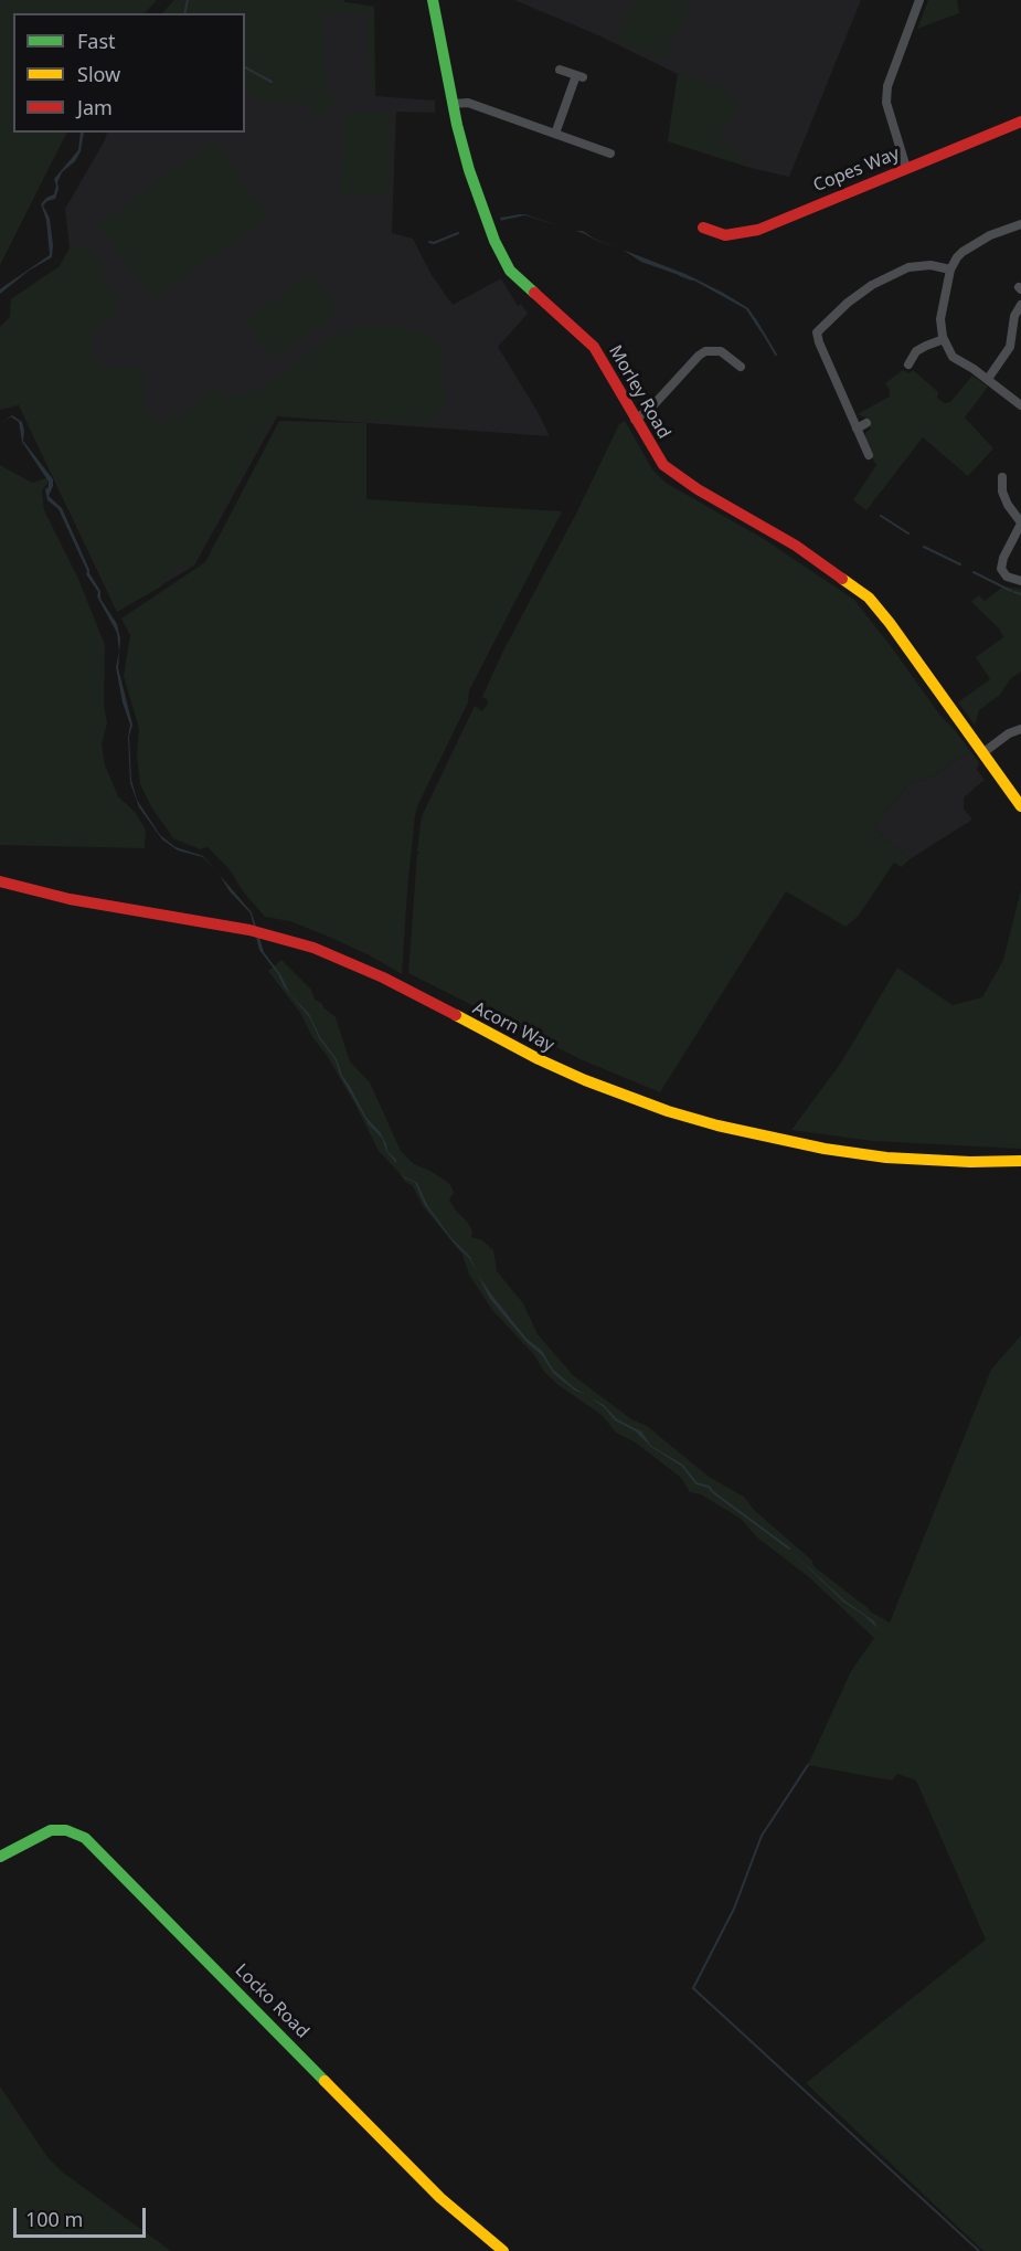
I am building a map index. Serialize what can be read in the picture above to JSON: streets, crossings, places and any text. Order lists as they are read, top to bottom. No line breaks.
{"streets":{"street":["Copes Way","Morley Road","Acorn Way","Locko Road"]},"legend":["Fast","Slow","Jam"],"scale_bar":"100 m"}
